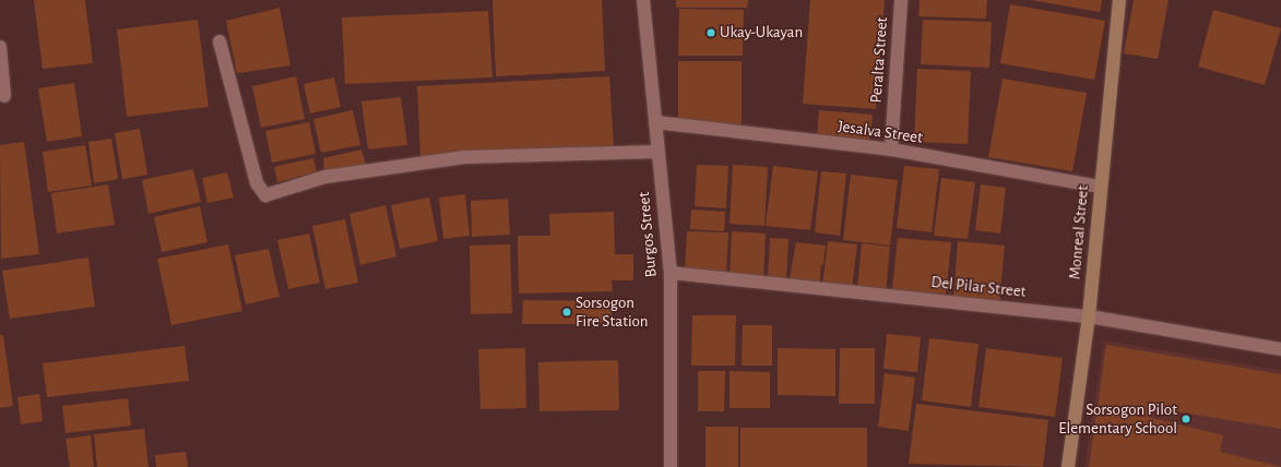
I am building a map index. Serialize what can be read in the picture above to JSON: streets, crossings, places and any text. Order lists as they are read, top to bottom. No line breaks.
{"streets":{"street":["Peralta Street","Jesalva Street","Monreal Street","Burgos Street","Del Pilar Street"]},"crossings":[["Peralta Street","Jesalva Street"],["Jesalva Street","Monreal Street"],["Jesalva Street","Burgos Street"],["Monreal Street","Del Pilar Street"],["Burgos Street","Del Pilar Street"]],"places":["Ukay-Ukayan","Sorsogon Fire Station","Sorsogon Pilot Elementary School"]}
